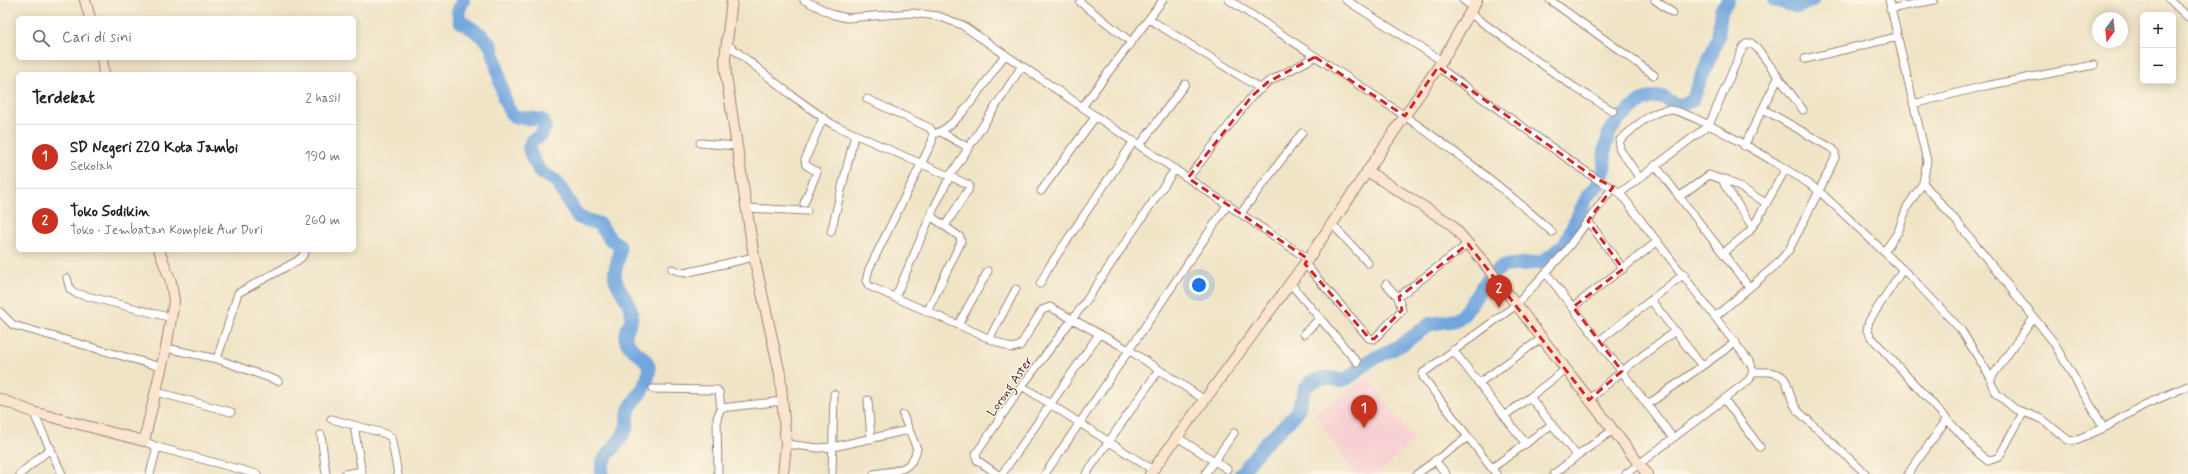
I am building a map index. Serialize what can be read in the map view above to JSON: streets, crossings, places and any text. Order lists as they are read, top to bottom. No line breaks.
{"streets":{"street":["Lorong Aster"]},"north":"bottom","page":{"map_buttons":["+","−"],"search":"Cari di sini","heading":["Terdekat","2 hasil"],"list":[{"mark":"1","name":"SD Negeri 220 Kota Jambi","note":"Sekolah","value":"190 m"},{"mark":"2","name":"Toko Sodikin","note":"Toko · Jembatan Komplek Aur Duri","value":"260 m"}],"pins":["2","1"]}}
